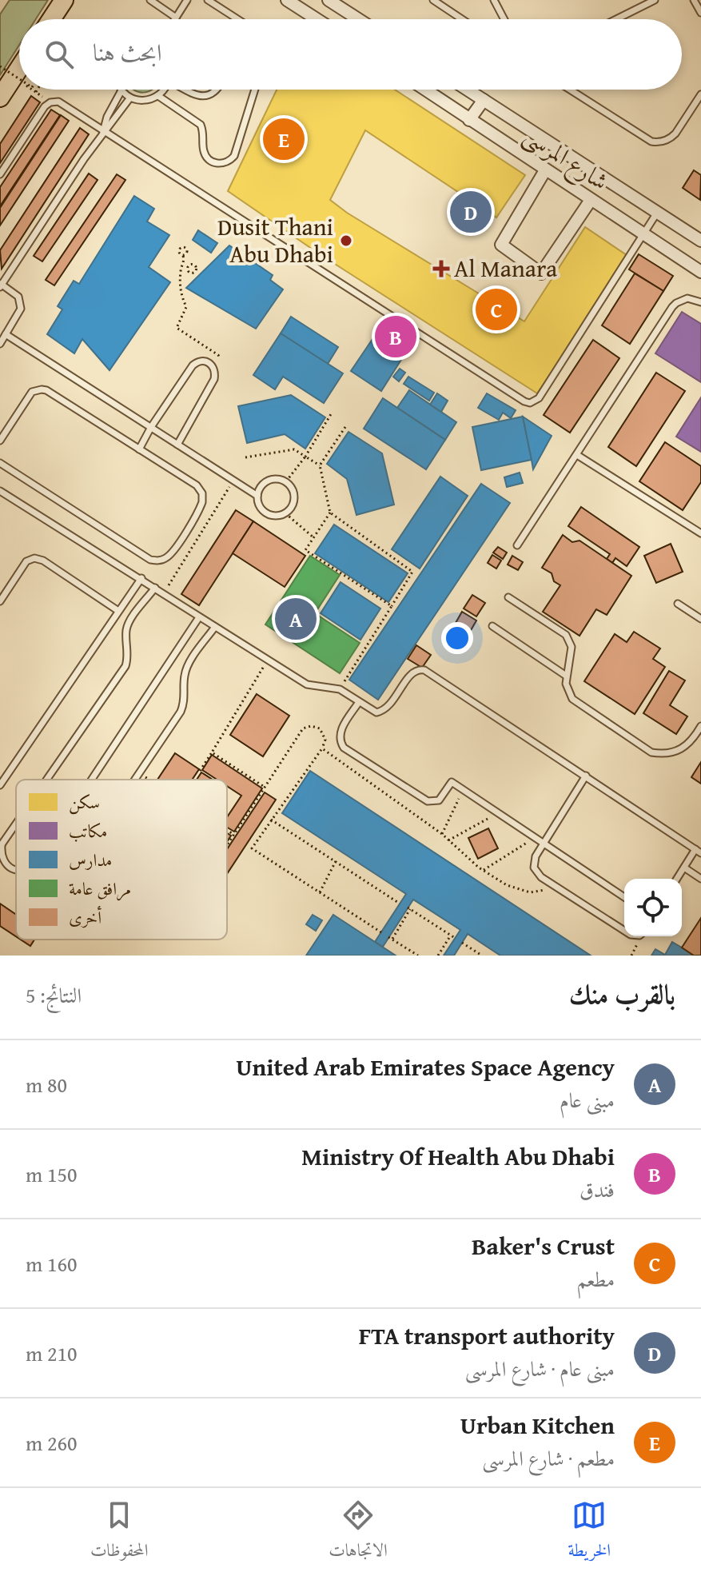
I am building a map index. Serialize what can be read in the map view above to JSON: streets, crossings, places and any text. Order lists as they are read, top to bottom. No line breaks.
{"streets":{"street":["شارع المرسى"]},"places":{"other":["Dusit Thani Abu Dhabi"],"health":["Al Manara"]},"legend":["سكن","مكاتب","مدارس","مرافق عامة","أخرى"],"page":{"search":"ابحث هنا","pins":["E","D","C","B","A"],"heading":["بالقرب منك","النتائج: 5"],"list":[{"mark":"A","name":"United Arab Emirates Space Agency","note":"مبنى عام","value":"80 m"},{"mark":"B","name":"Ministry Of Health Abu Dhabi","note":"فندق","value":"150 m"},{"mark":"C","name":"Baker's Crust","note":"مطعم","value":"160 m"},{"mark":"D","name":"FTA transport authority","note":"مبنى عام · شارع المرسى","value":"210 m"},{"mark":"E","name":"Urban Kitchen","note":"مطعم · شارع المرسى","value":"260 m"}],"nav":["الخريطة","الاتجاهات","المحفوظات"]}}
